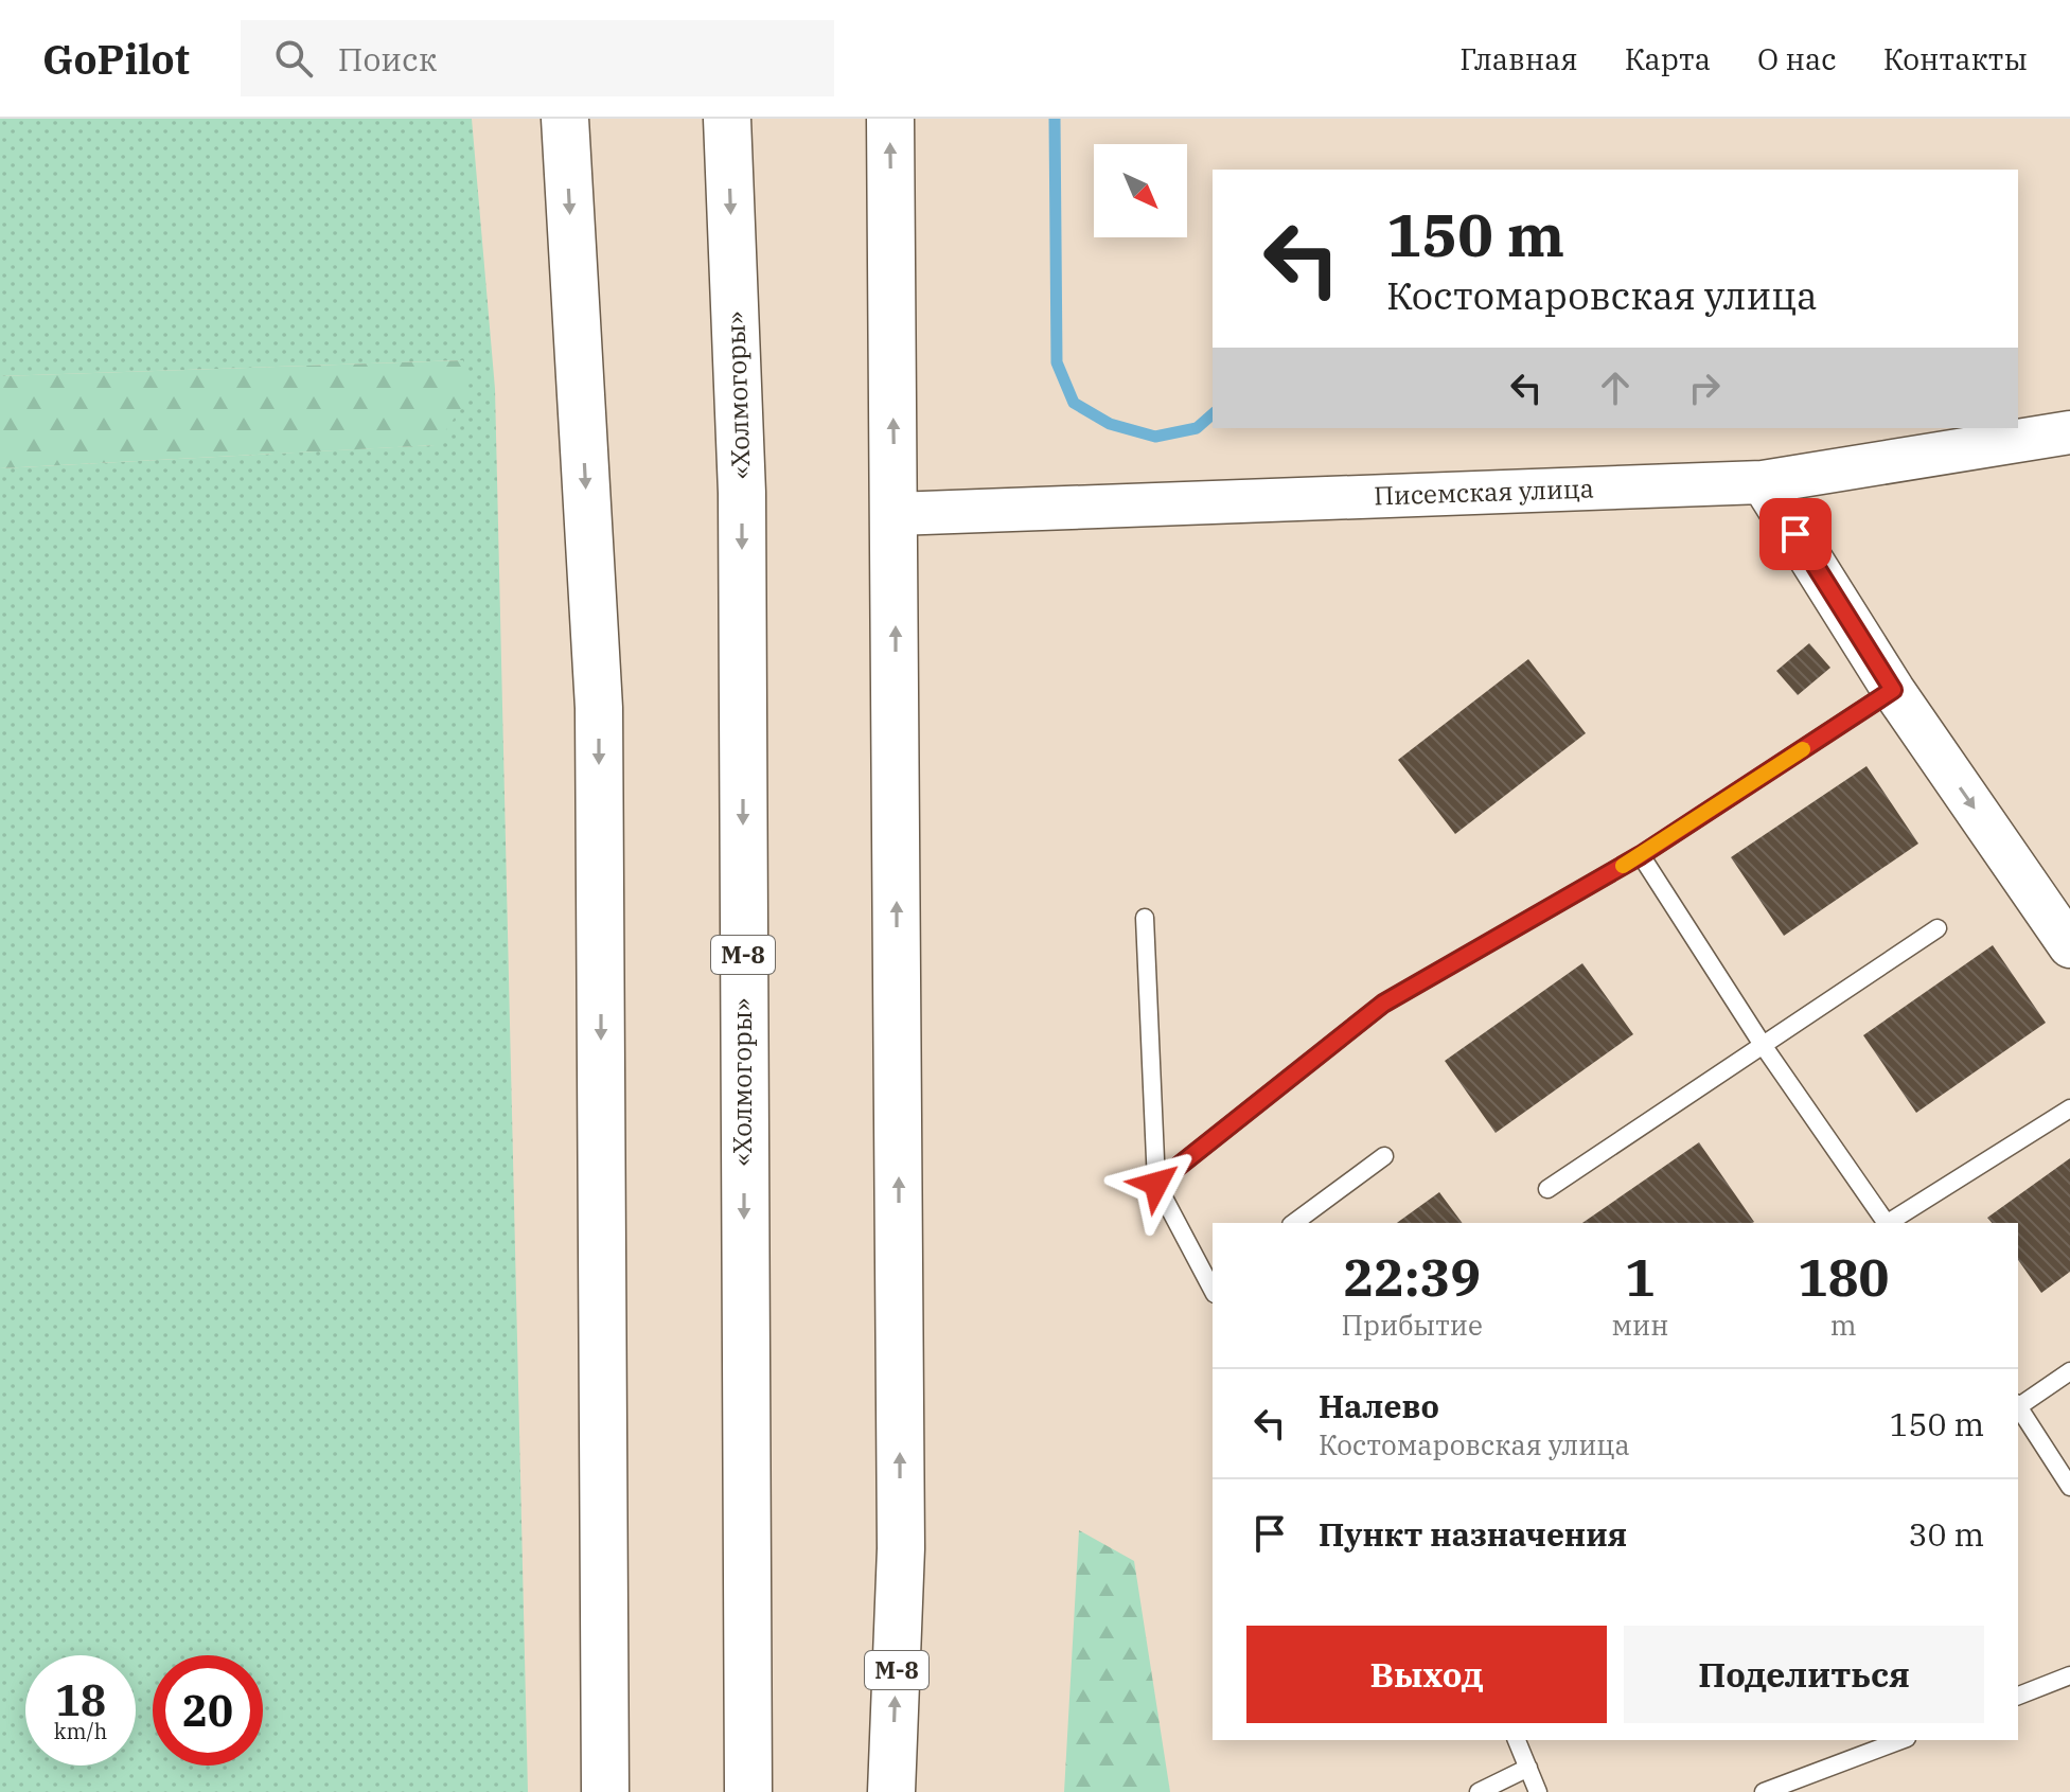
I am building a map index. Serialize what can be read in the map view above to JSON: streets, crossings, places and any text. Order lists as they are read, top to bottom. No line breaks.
{"streets":{"main road":["«Холмогоры»","М-8"],"street":["Писемская улица"]},"crossings":[["Писемская улица","М-8"]],"north":"bottom right","page":{"header":"GoPilot","search":"Поиск","nav":["Главная","Карта","О нас","Контакты"],"turn":["150 m","Костомаровская улица"],"eta":["22:39","Прибытие","1","мин","180","m"],"list":[{"name":"Налево","note":"Костомаровская улица","value":"150 m"},{"name":"Пункт назначения","value":"30 m"}],"buttons":["Выход","Поделиться"],"speed":"18 km/h","limit":"20"}}
